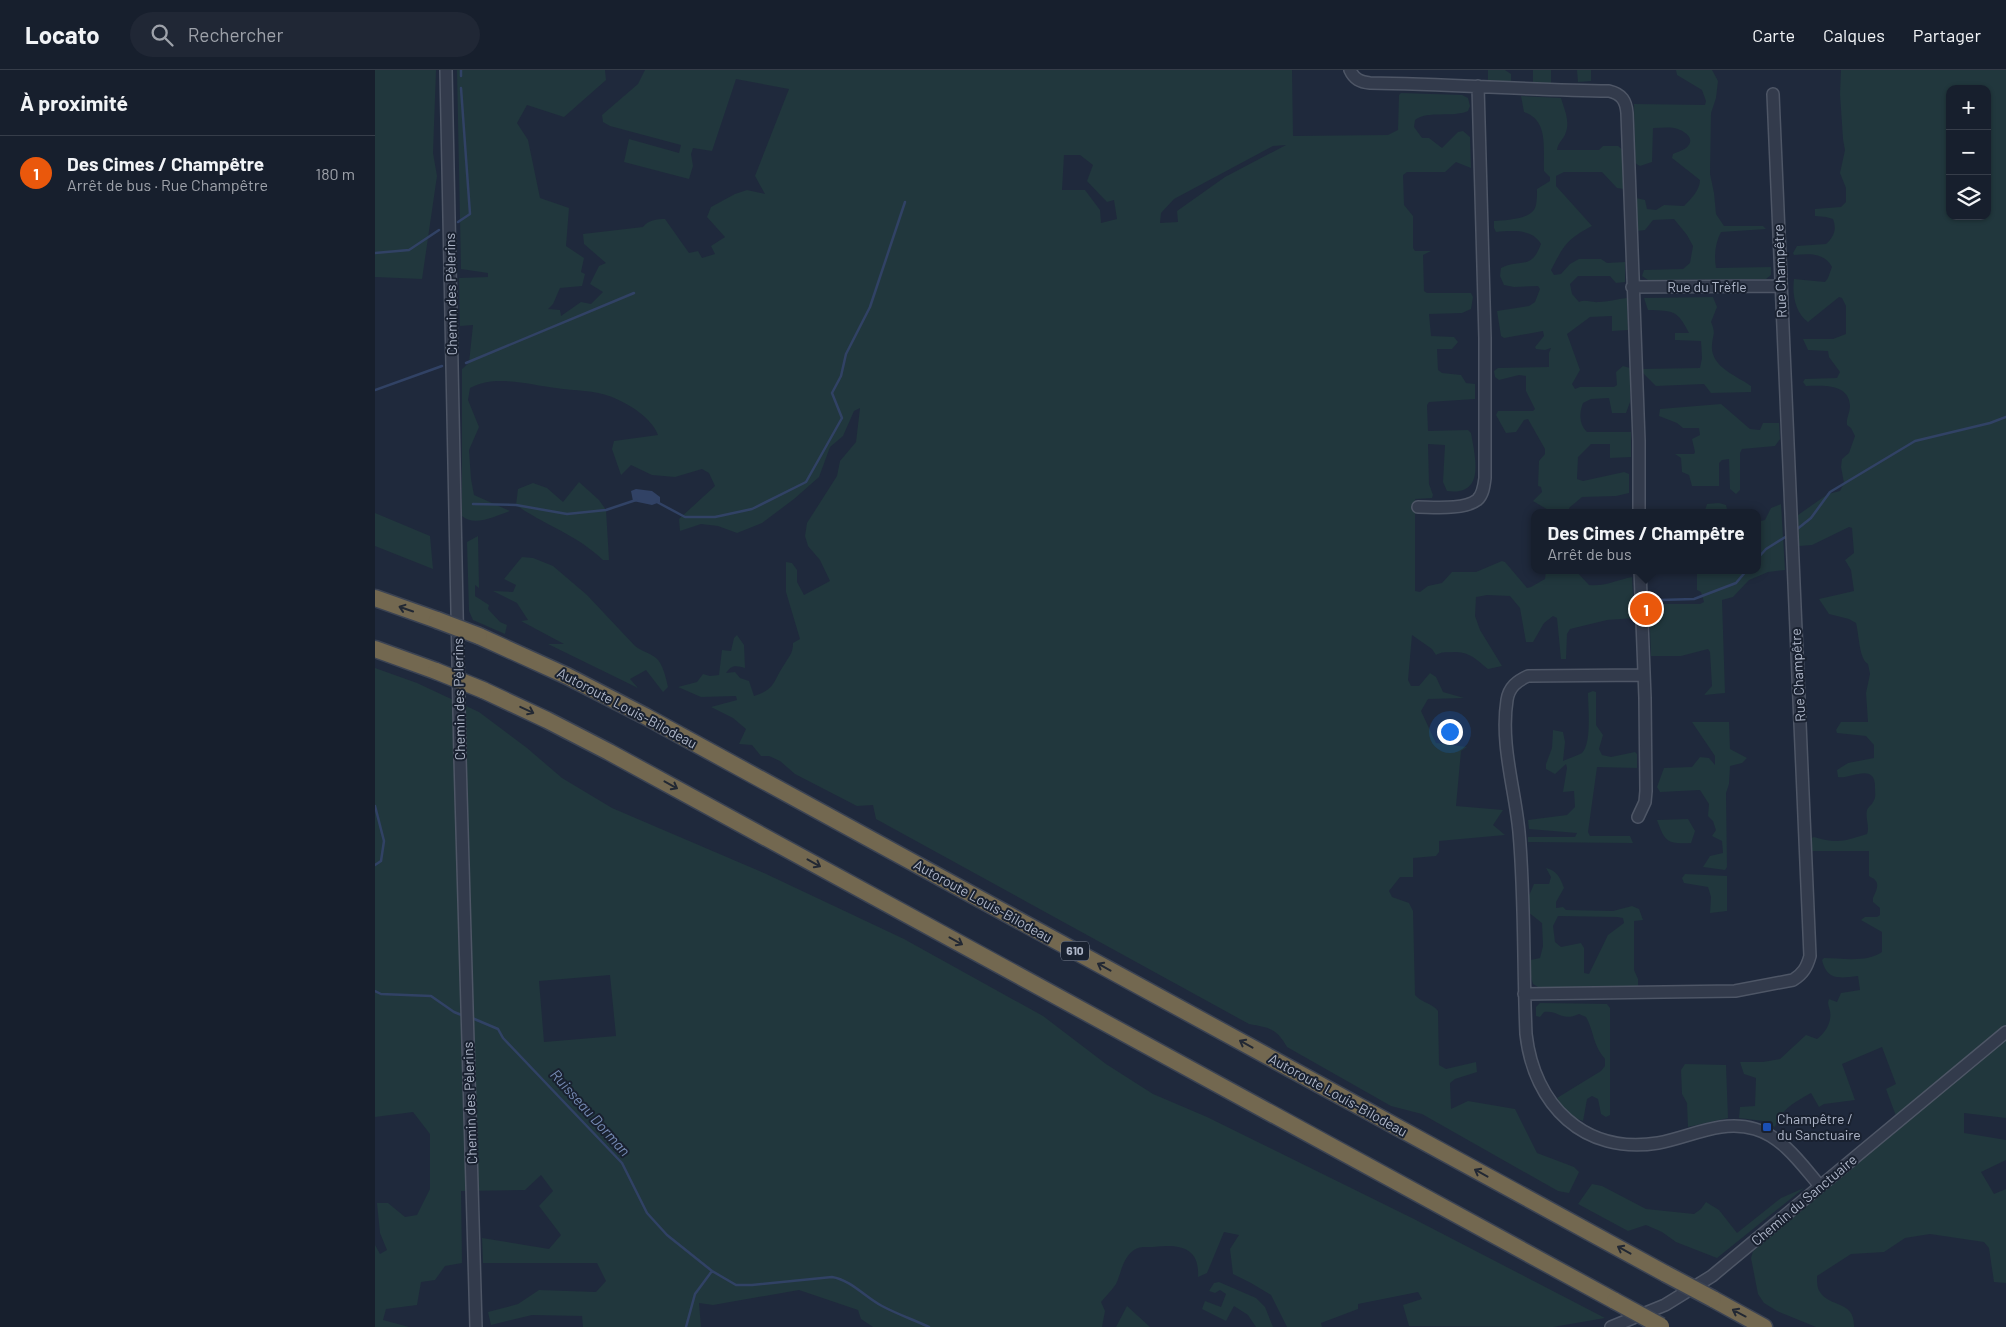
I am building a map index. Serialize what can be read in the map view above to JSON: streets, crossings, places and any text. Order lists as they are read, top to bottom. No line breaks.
{"streets":{"highway":["Autoroute Louis-Bilodeau","610"],"street":["Rue Champêtre","Rue du Trèfle","Chemin des Pèlerins","Chemin du Sanctuaire"]},"crossings":[["Rue Champêtre","Rue du Trèfle"]],"water":["Ruisseau Dorman"],"places":{"transit":["Champêtre / du Sanctuaire"]},"page":{"header":"Locato","search":"Rechercher","nav":["Carte","Calques","Partager"],"heading":"À proximité","map_buttons":["+","−"],"list":[{"mark":"1","name":"Des Cimes / Champêtre","note":"Arrêt de bus · Rue Champêtre","value":"180 m"}],"popup":["Des Cimes / Champêtre","Arrêt de bus"],"pins":"1"}}
